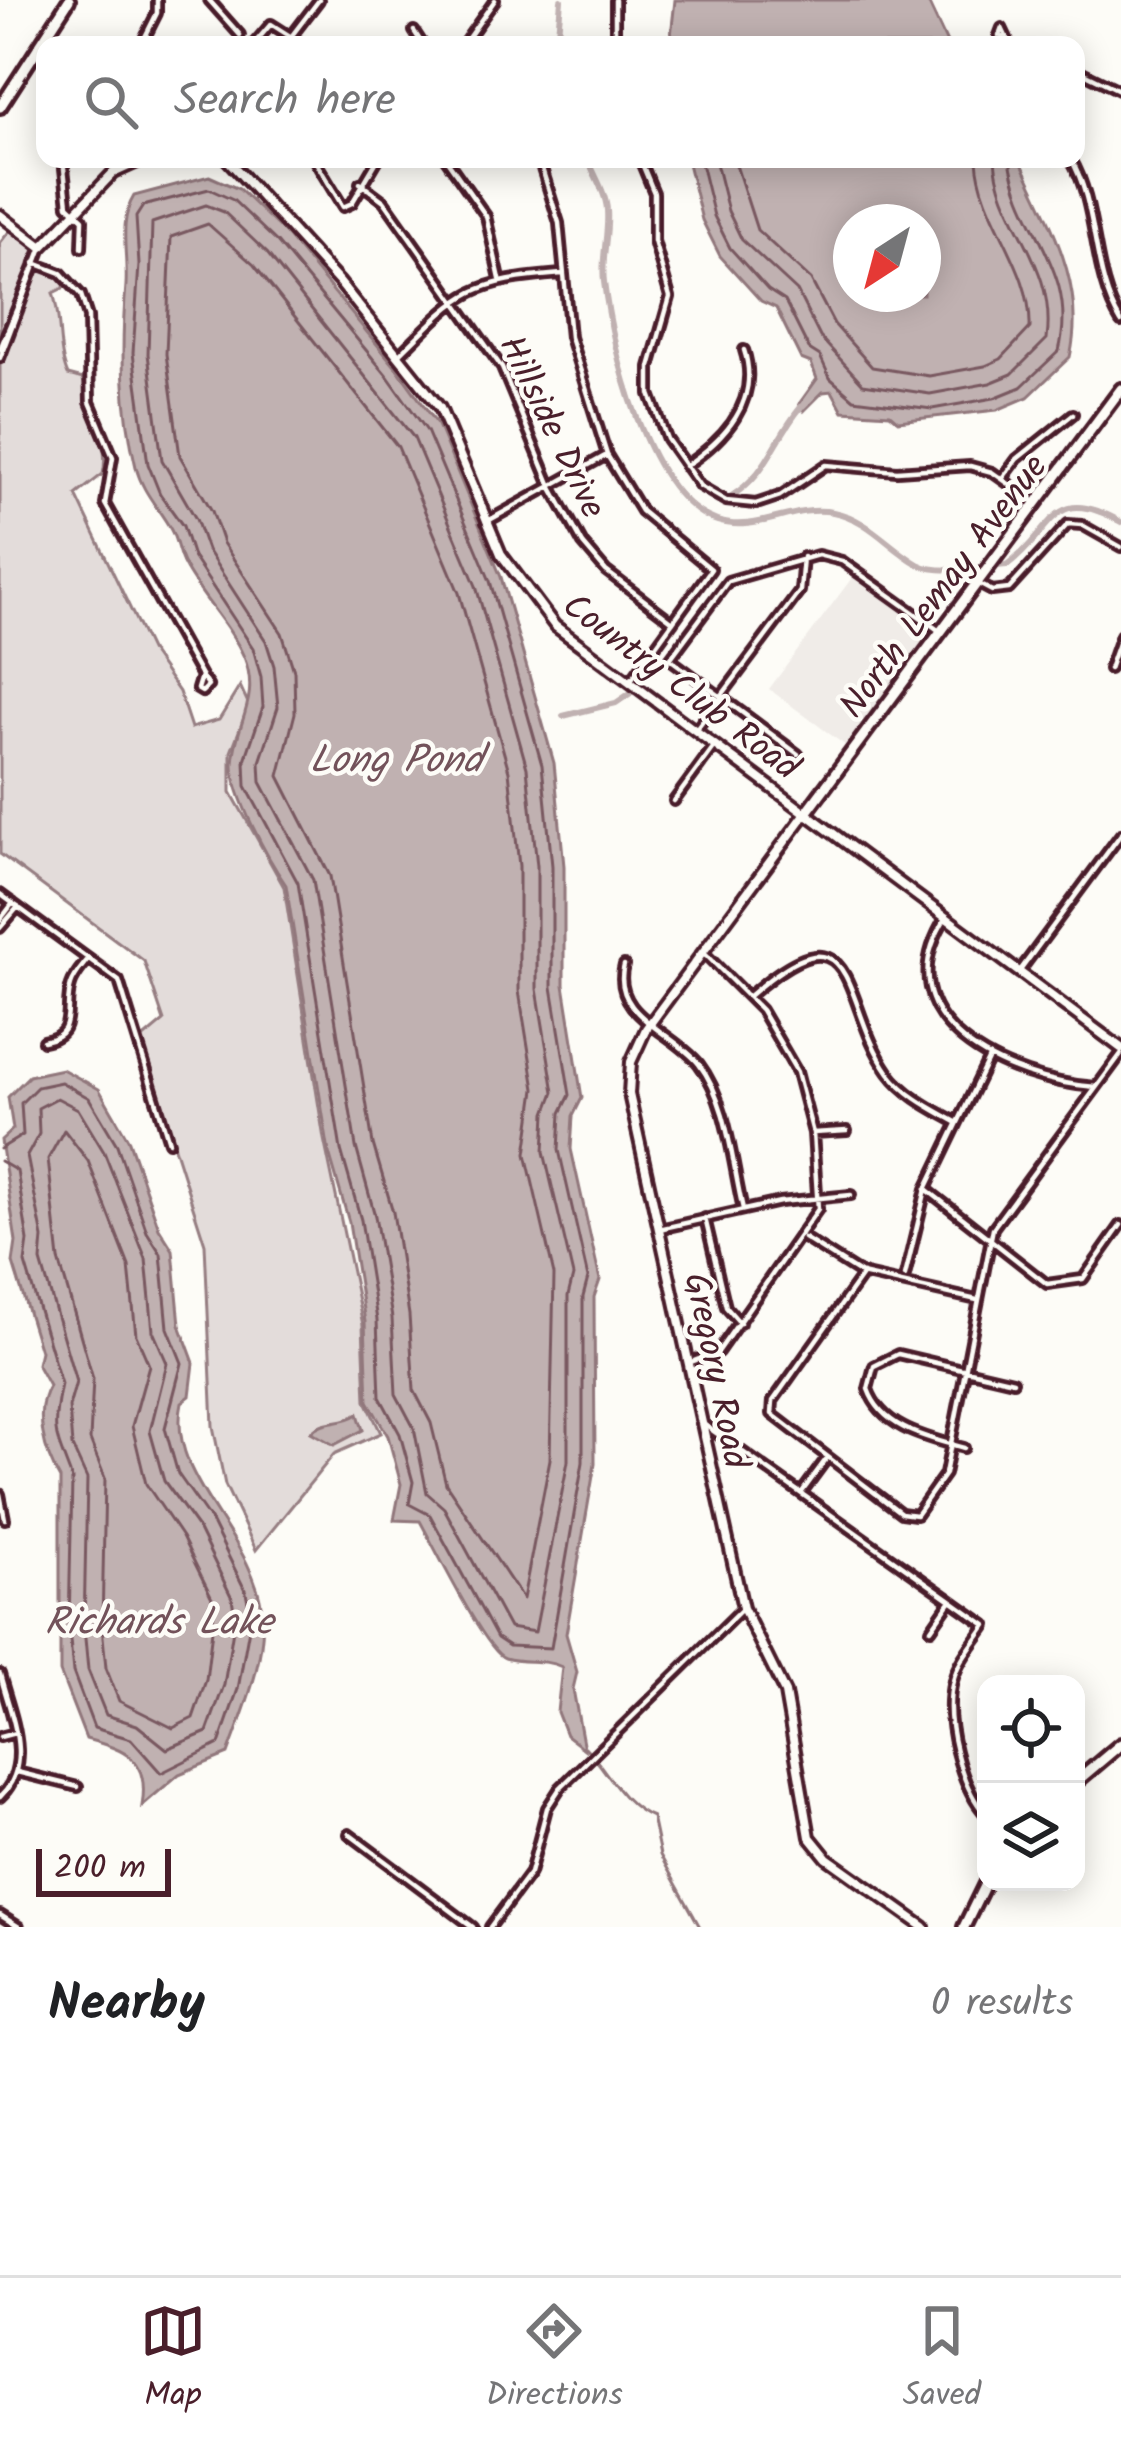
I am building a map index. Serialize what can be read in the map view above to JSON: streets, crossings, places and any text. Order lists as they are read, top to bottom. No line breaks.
{"streets":{"main road":["North Lemay Avenue"],"street":["Hillside Drive","Country Club Road","Gregory Road"]},"crossings":[["North Lemay Avenue","Country Club Road"],["North Lemay Avenue","Gregory Road"],["Country Club Road","Gregory Road"]],"water":["Long Pond","Richards Lake"],"scale_bar":"200 m","north":"bottom left","page":{"search":"Search here","scale":"200 m","heading":["Nearby","0 results"],"nav":["Map","Directions","Saved"]}}
